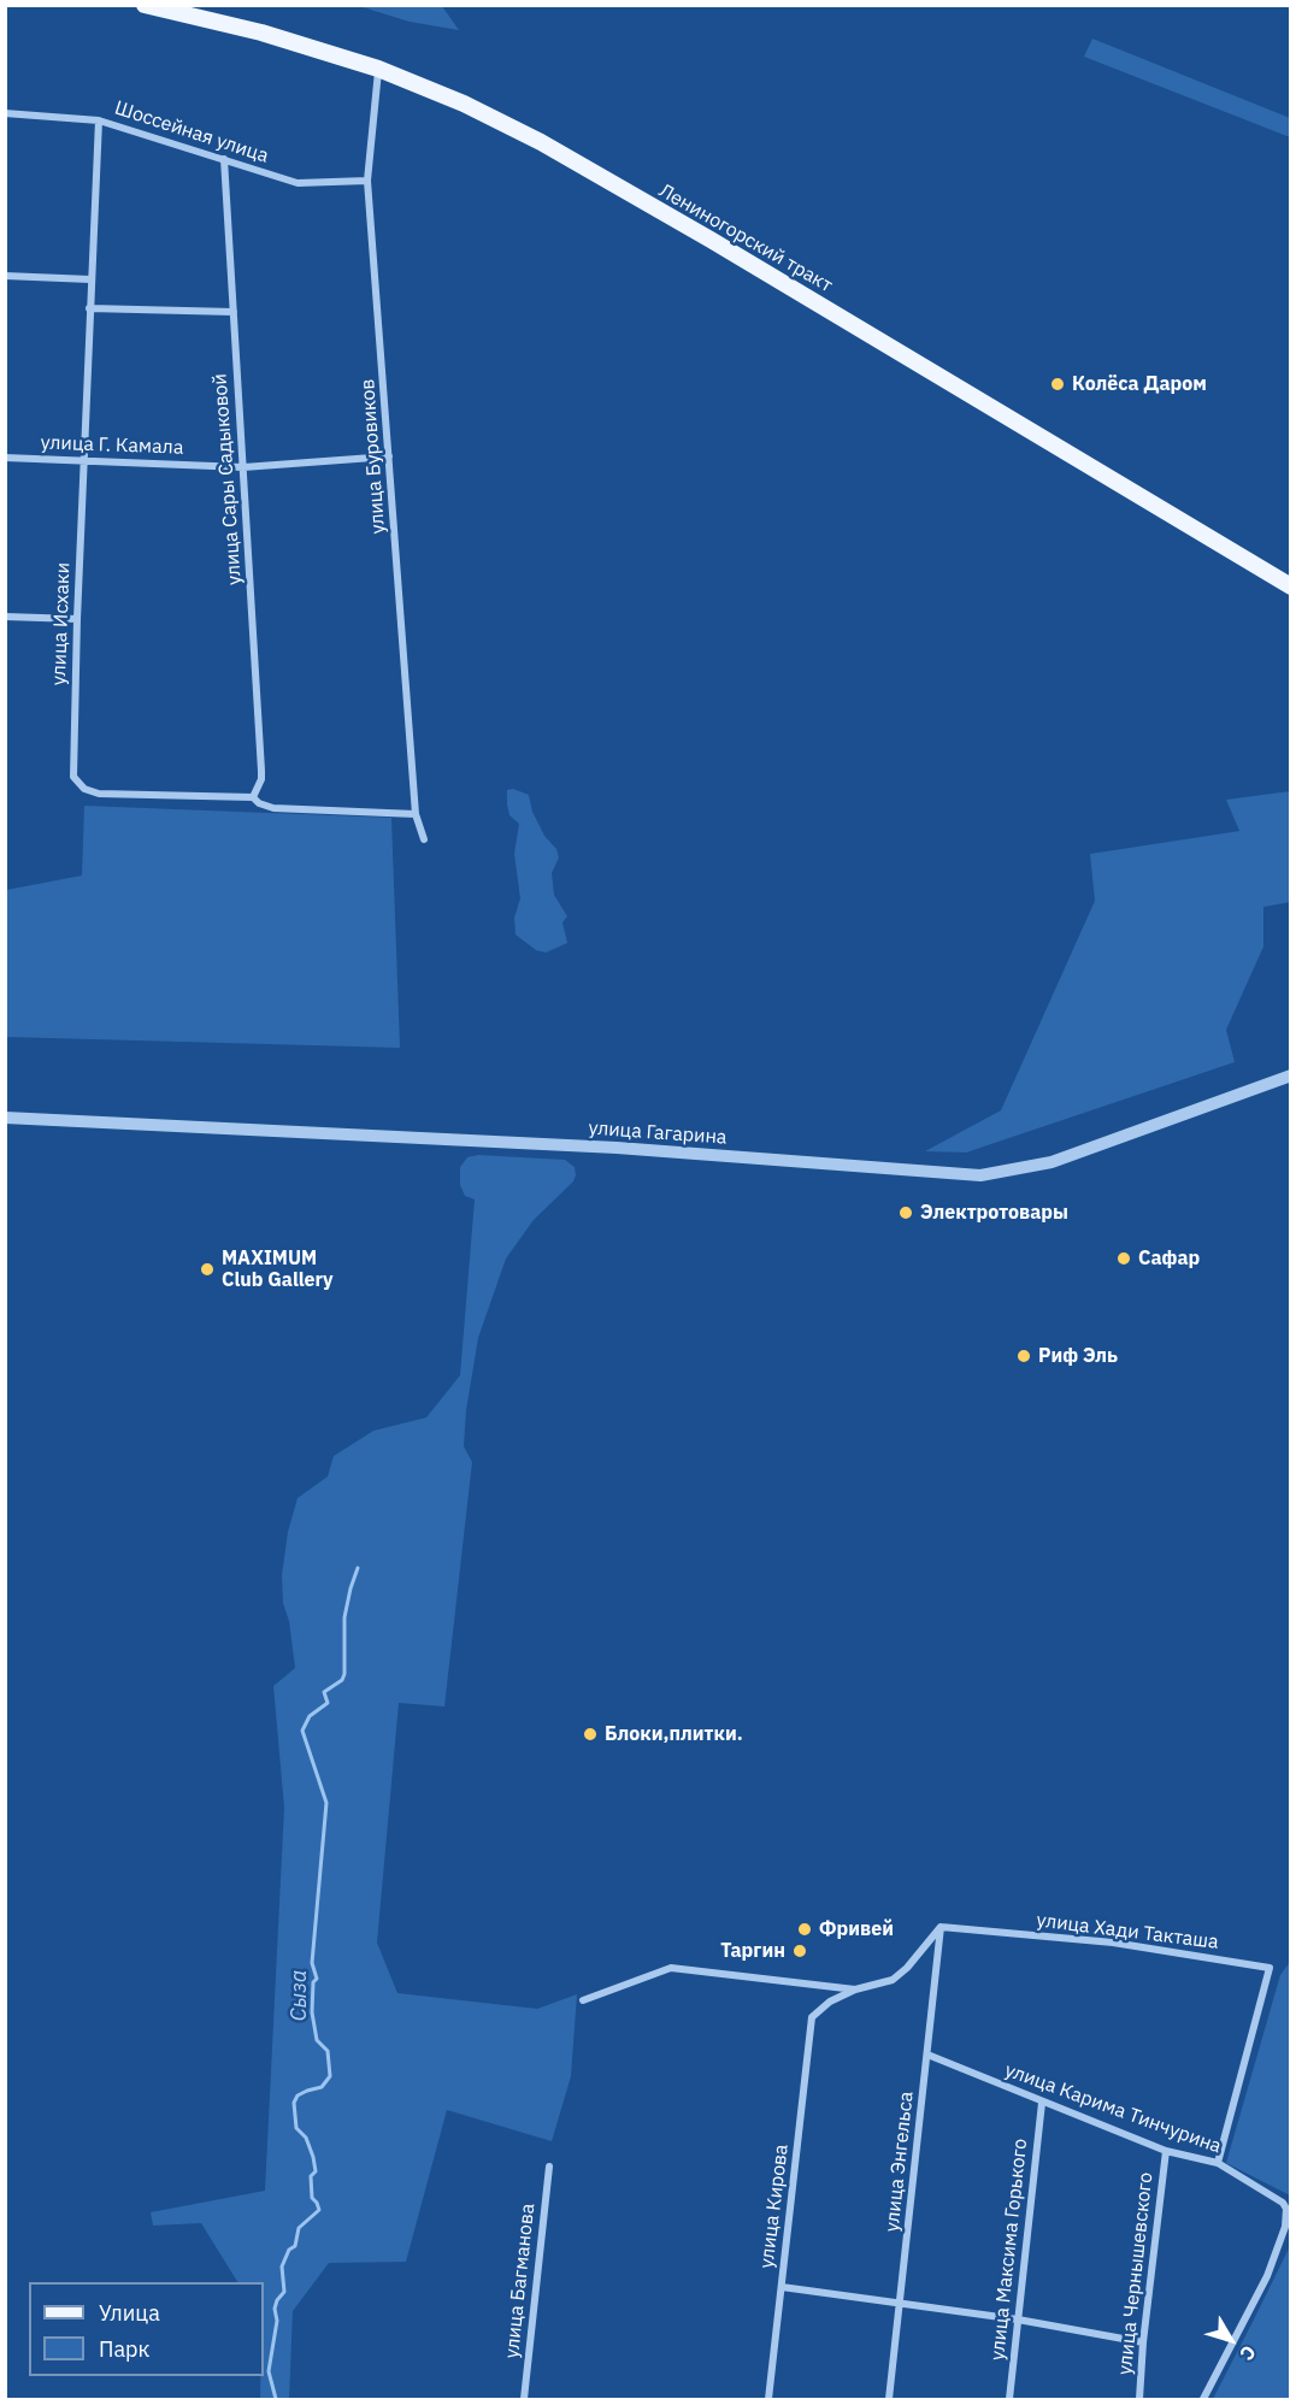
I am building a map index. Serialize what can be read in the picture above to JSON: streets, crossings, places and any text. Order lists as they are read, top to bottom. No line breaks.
{"streets":{"main road":["Лениногорский тракт"],"street":["Шоссейная улица","улица Г. Камала","улица Буровиков","улица Сары Садыковой","улица Исхаки","улица Гагарина","улица Хади Такташа","улица Карима Тинчурина","улица Энгельса","улица Кирова","улица Максима Горького","улица Чернышевского","улица Багманова"]},"crossings":[["Шоссейная улица","улица Буровиков"],["Шоссейная улица","улица Сары Садыковой"],["Шоссейная улица","улица Исхаки"],["Лениногорский тракт","улица Буровиков"],["улица Г. Камала","улица Буровиков"],["улица Г. Камала","улица Сары Садыковой"],["улица Г. Камала","улица Исхаки"],["улица Буровиков","улица Исхаки"],["улица Сары Садыковой","улица Исхаки"],["улица Хади Такташа","улица Карима Тинчурина"],["улица Хади Такташа","улица Энгельса"],["улица Карима Тинчурина","улица Энгельса"],["улица Карима Тинчурина","улица Максима Горького"],["улица Карима Тинчурина","улица Чернышевского"]],"water":["Сыза"],"places":["Колёса Даром","Электротовары","Сафар","MAXIMUM Club Gallery","Риф Эль","Блоки,плитки.","Фривей","Таргин"],"legend":["Улица","Парк"],"north":"bottom right"}
